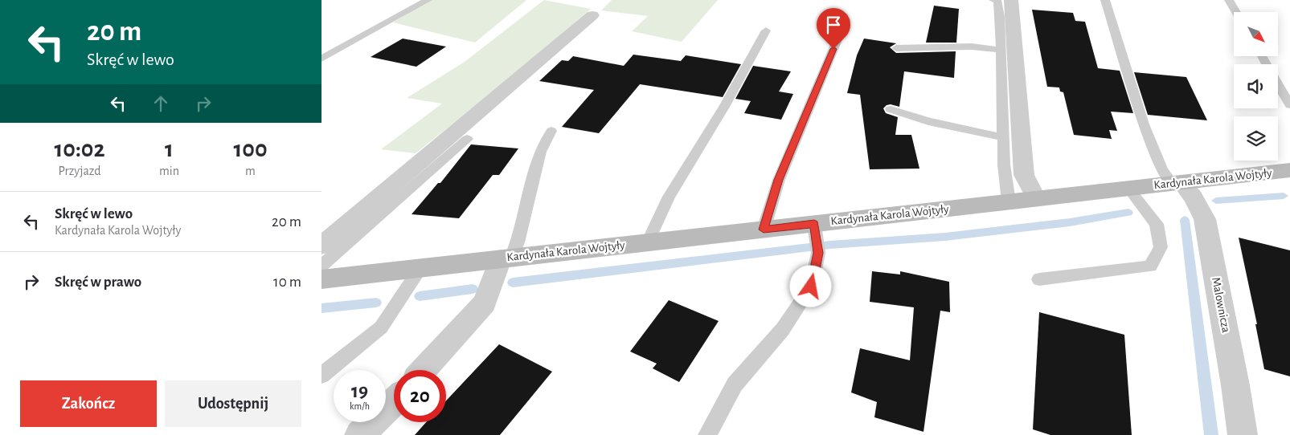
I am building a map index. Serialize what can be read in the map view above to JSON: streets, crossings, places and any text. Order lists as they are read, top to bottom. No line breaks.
{"streets":{"street":["Kardynała Karola Wojtyły","Malownicza"]},"crossings":[["Kardynała Karola Wojtyły","Malownicza"]],"north":"bottom right","page":{"turn":["20 m","Skręć w lewo"],"eta":["10:02","Przyjazd","1","min","100","m"],"list":[{"name":"Skręć w lewo","note":"Kardynała Karola Wojtyły","value":"20 m"},{"name":"Skręć w prawo","value":"10 m"}],"speed":"19 km/h","limit":"20","buttons":["Zakończ","Udostępnij"]}}
